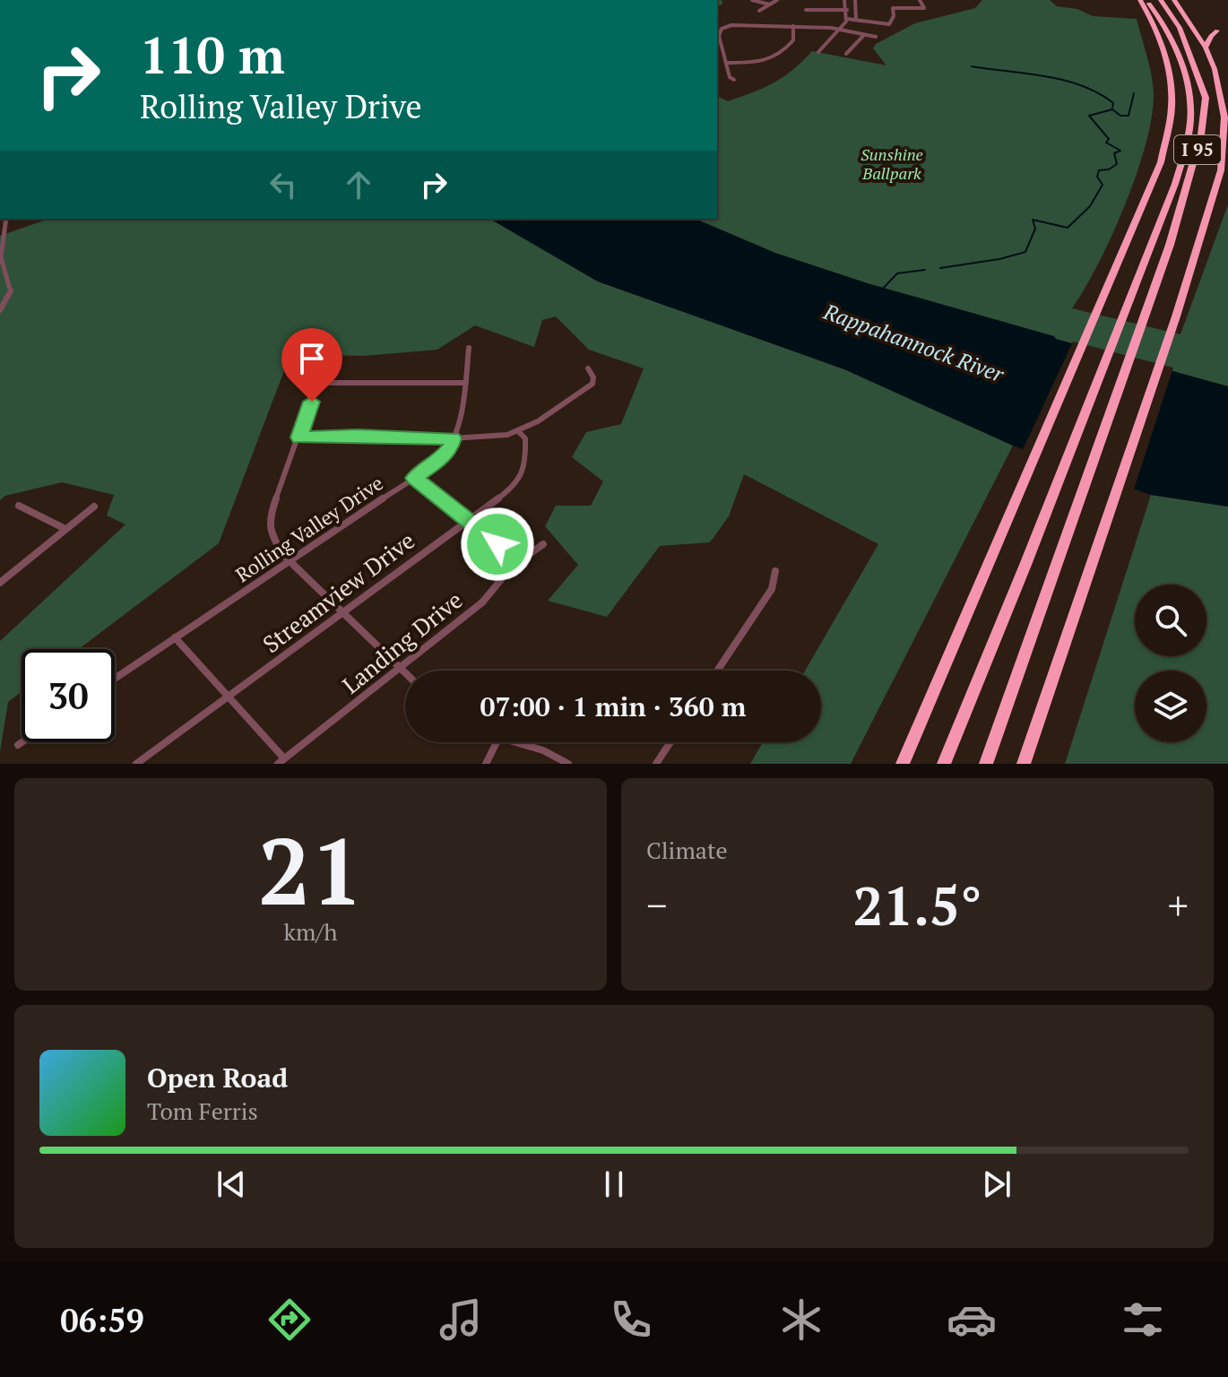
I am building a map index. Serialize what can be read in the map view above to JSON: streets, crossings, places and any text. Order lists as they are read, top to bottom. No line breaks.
{"streets":{"highway":["I 95"],"street":["Rolling Valley Drive","Streamview Drive","Landing Drive"]},"water":["Rappahannock River"],"parks":["Sunshine Ballpark"],"page":{"turn":["110 m","Rolling Valley Drive"],"limit":"30","trip":"07:00 · 1 min · 360 m","tile":[["21","km/h"],"Climate"],"heat":["−","21.5°","+"],"song":["Open Road","Tom Ferris"],"tabs":"06:59"}}
